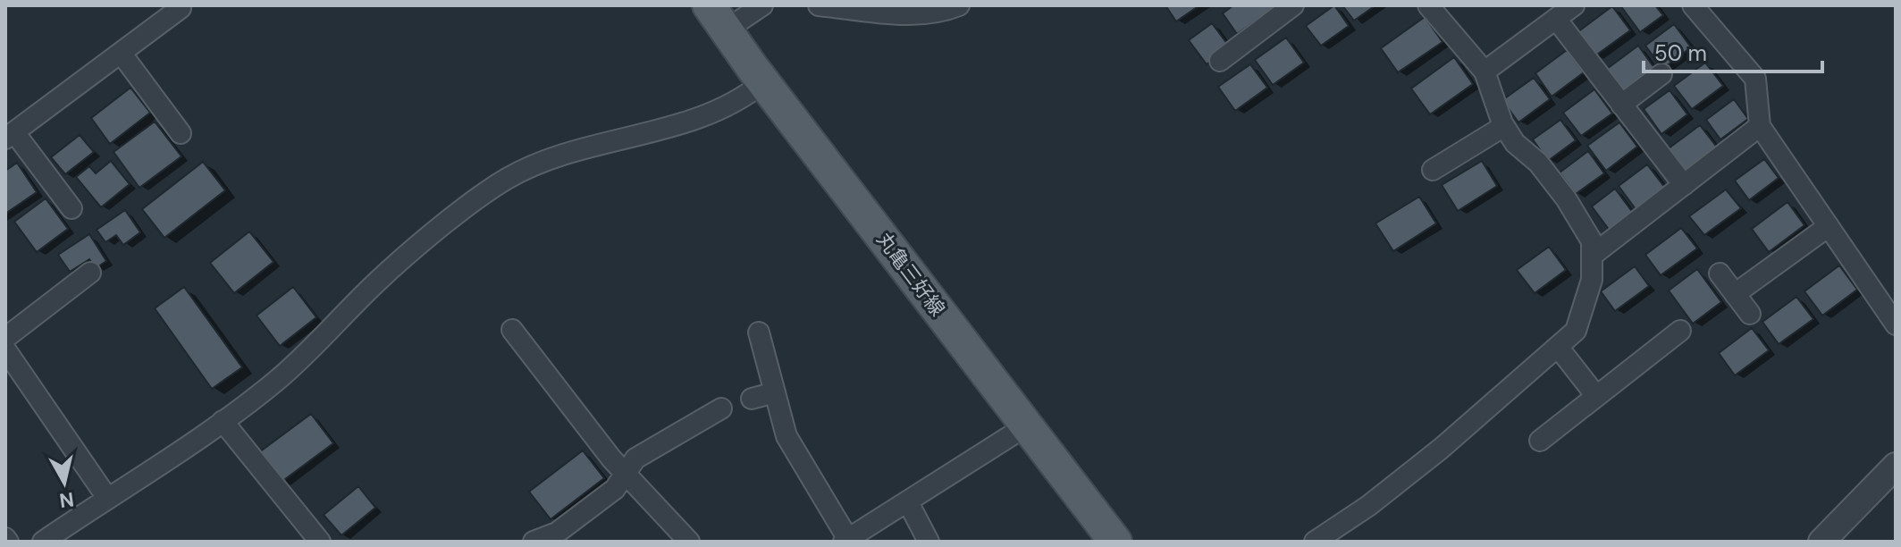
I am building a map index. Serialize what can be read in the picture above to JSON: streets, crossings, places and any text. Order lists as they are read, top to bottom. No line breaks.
{"streets":{"main road":["丸亀三好線"]},"scale_bar":"50 m","north":"bottom"}
